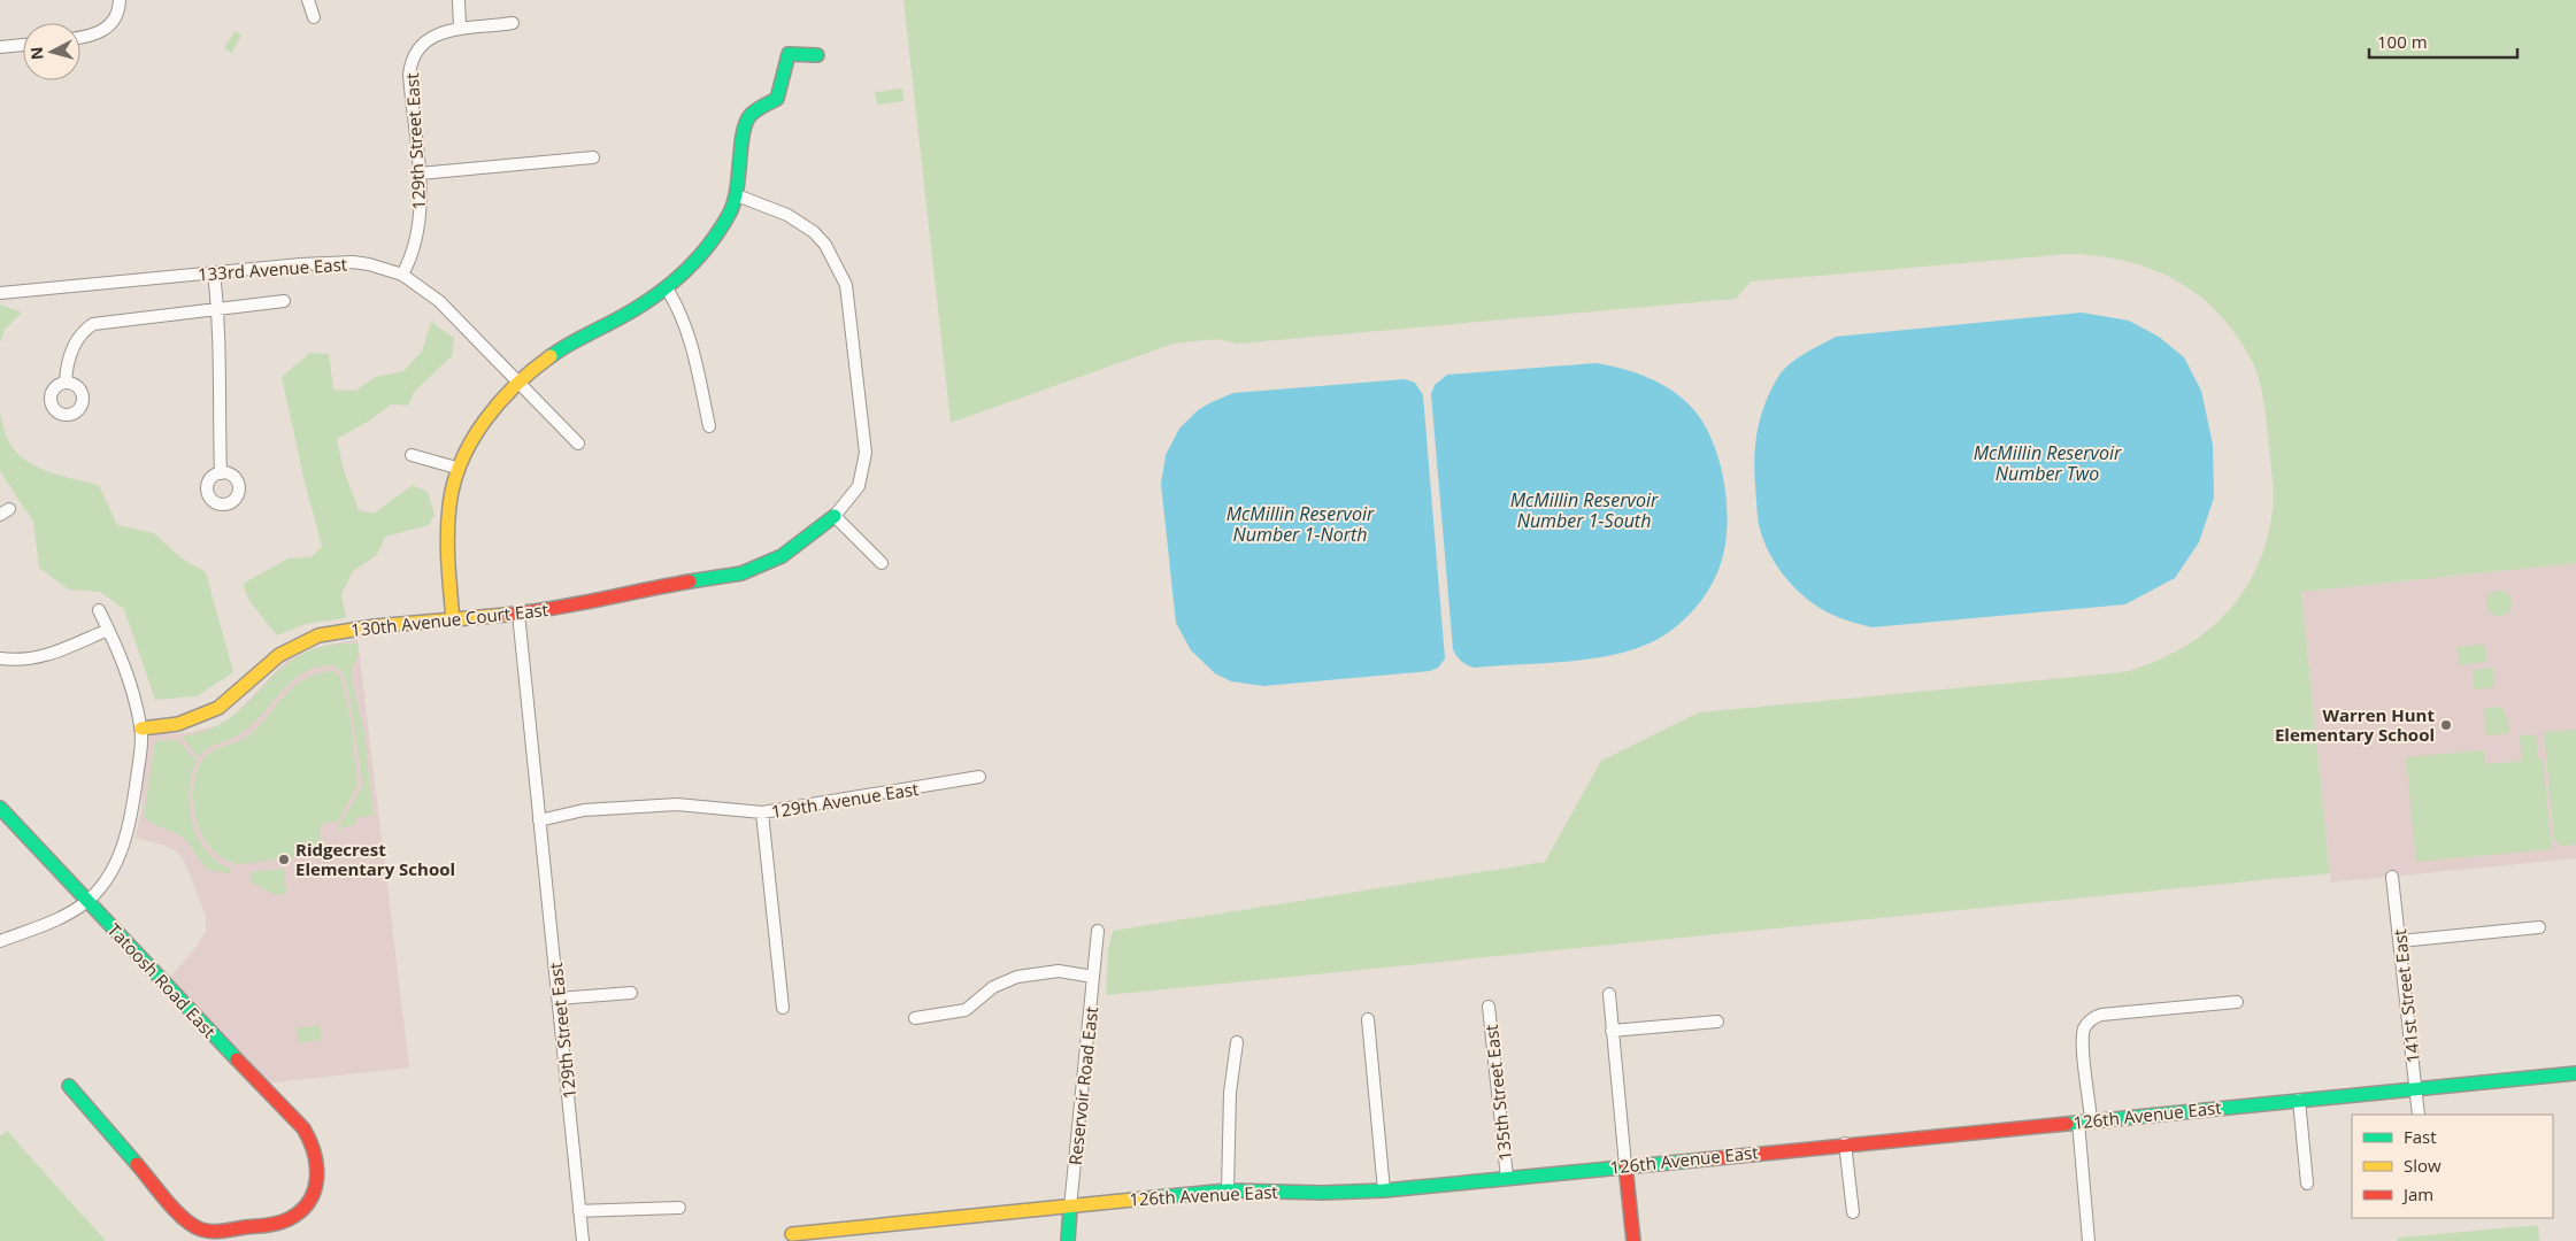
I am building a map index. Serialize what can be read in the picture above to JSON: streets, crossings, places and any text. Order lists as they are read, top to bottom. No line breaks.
{"streets":{"street":["129th Street East","133rd Avenue East","130th Avenue Court East","129th Avenue East","Tatoosh Road East","141st Street East","Reservoir Road East","135th Street East","126th Avenue East"]},"crossings":[["129th Street East","133rd Avenue East"],["129th Street East","129th Avenue East"],["141st Street East","126th Avenue East"],["Reservoir Road East","126th Avenue East"],["135th Street East","126th Avenue East"]],"water":["McMillin Reservoir Number Two","McMillin Reservoir Number 1-South","McMillin Reservoir Number 1-North"],"places":["Warren Hunt Elementary School","Ridgecrest Elementary School"],"legend":["Fast","Slow","Jam"],"scale_bar":"100 m","north":"left"}
